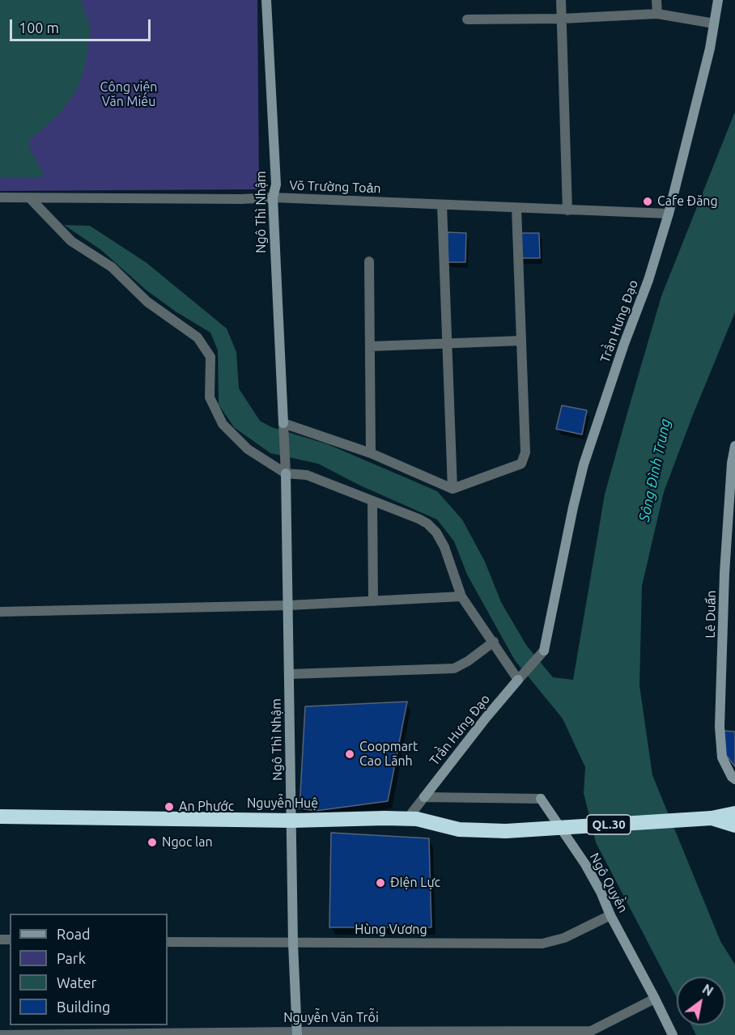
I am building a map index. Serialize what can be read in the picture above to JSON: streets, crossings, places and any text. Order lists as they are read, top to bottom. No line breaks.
{"streets":{"highway":["Nguyễn Huệ","QL.30"],"street":["Võ Trường Toản","Ngô Thì Nhậm","Trần Hưng Đạo","Lê Duẩn","Ngô Quyền","Hùng Vương","Nguyễn Văn Trỗi"]},"crossings":[["Võ Trường Toản","Ngô Thì Nhậm"],["Võ Trường Toản","Trần Hưng Đạo"],["Ngô Thì Nhậm","Nguyễn Huệ"],["Ngô Thì Nhậm","Hùng Vương"],["Ngô Thì Nhậm","Nguyễn Văn Trỗi"],["Trần Hưng Đạo","Ngô Quyền"],["Ngô Quyền","Hùng Vương"],["Ngô Quyền","Nguyễn Văn Trỗi"]],"water":["Sông Đình Trung"],"parks":["Công viên Văn Miếu"],"places":["Cafe Đăng","Coopmart Cao Lãnh","An Phước","Ngoc lan","ĐIện Lực"],"legend":["Road","Park","Water","Building"],"scale_bar":"100 m","north":"top right"}
